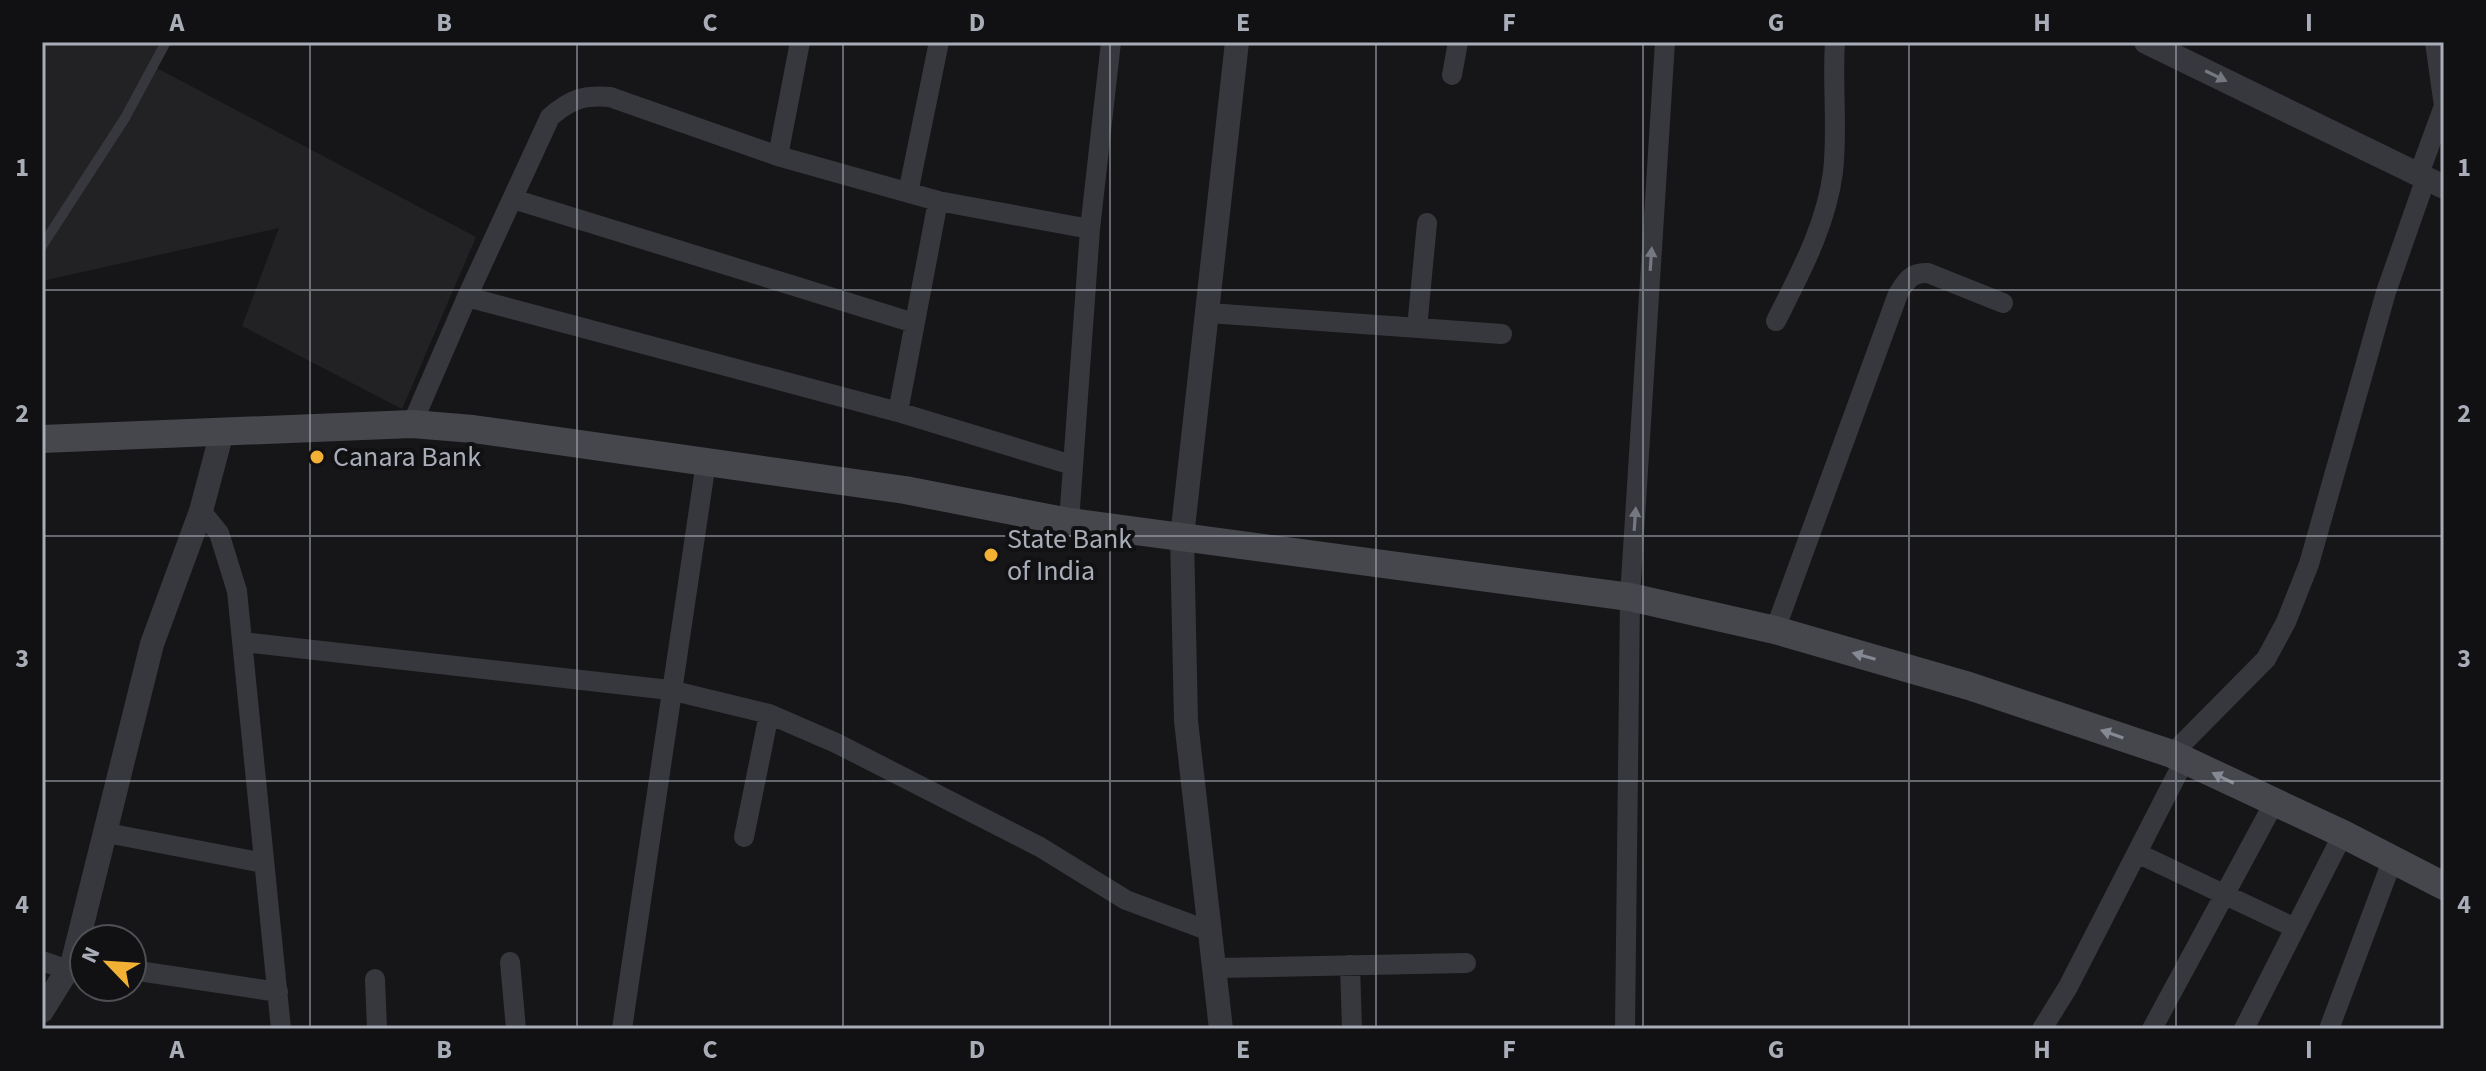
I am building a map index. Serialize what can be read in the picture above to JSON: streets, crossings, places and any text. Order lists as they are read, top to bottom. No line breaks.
{"places":["Canara Bank","State Bank of India"],"north":"top left","grid":{"columns":["A","B","C","D","E","F","G","H","I"],"rows":["1","2","3","4"]}}
